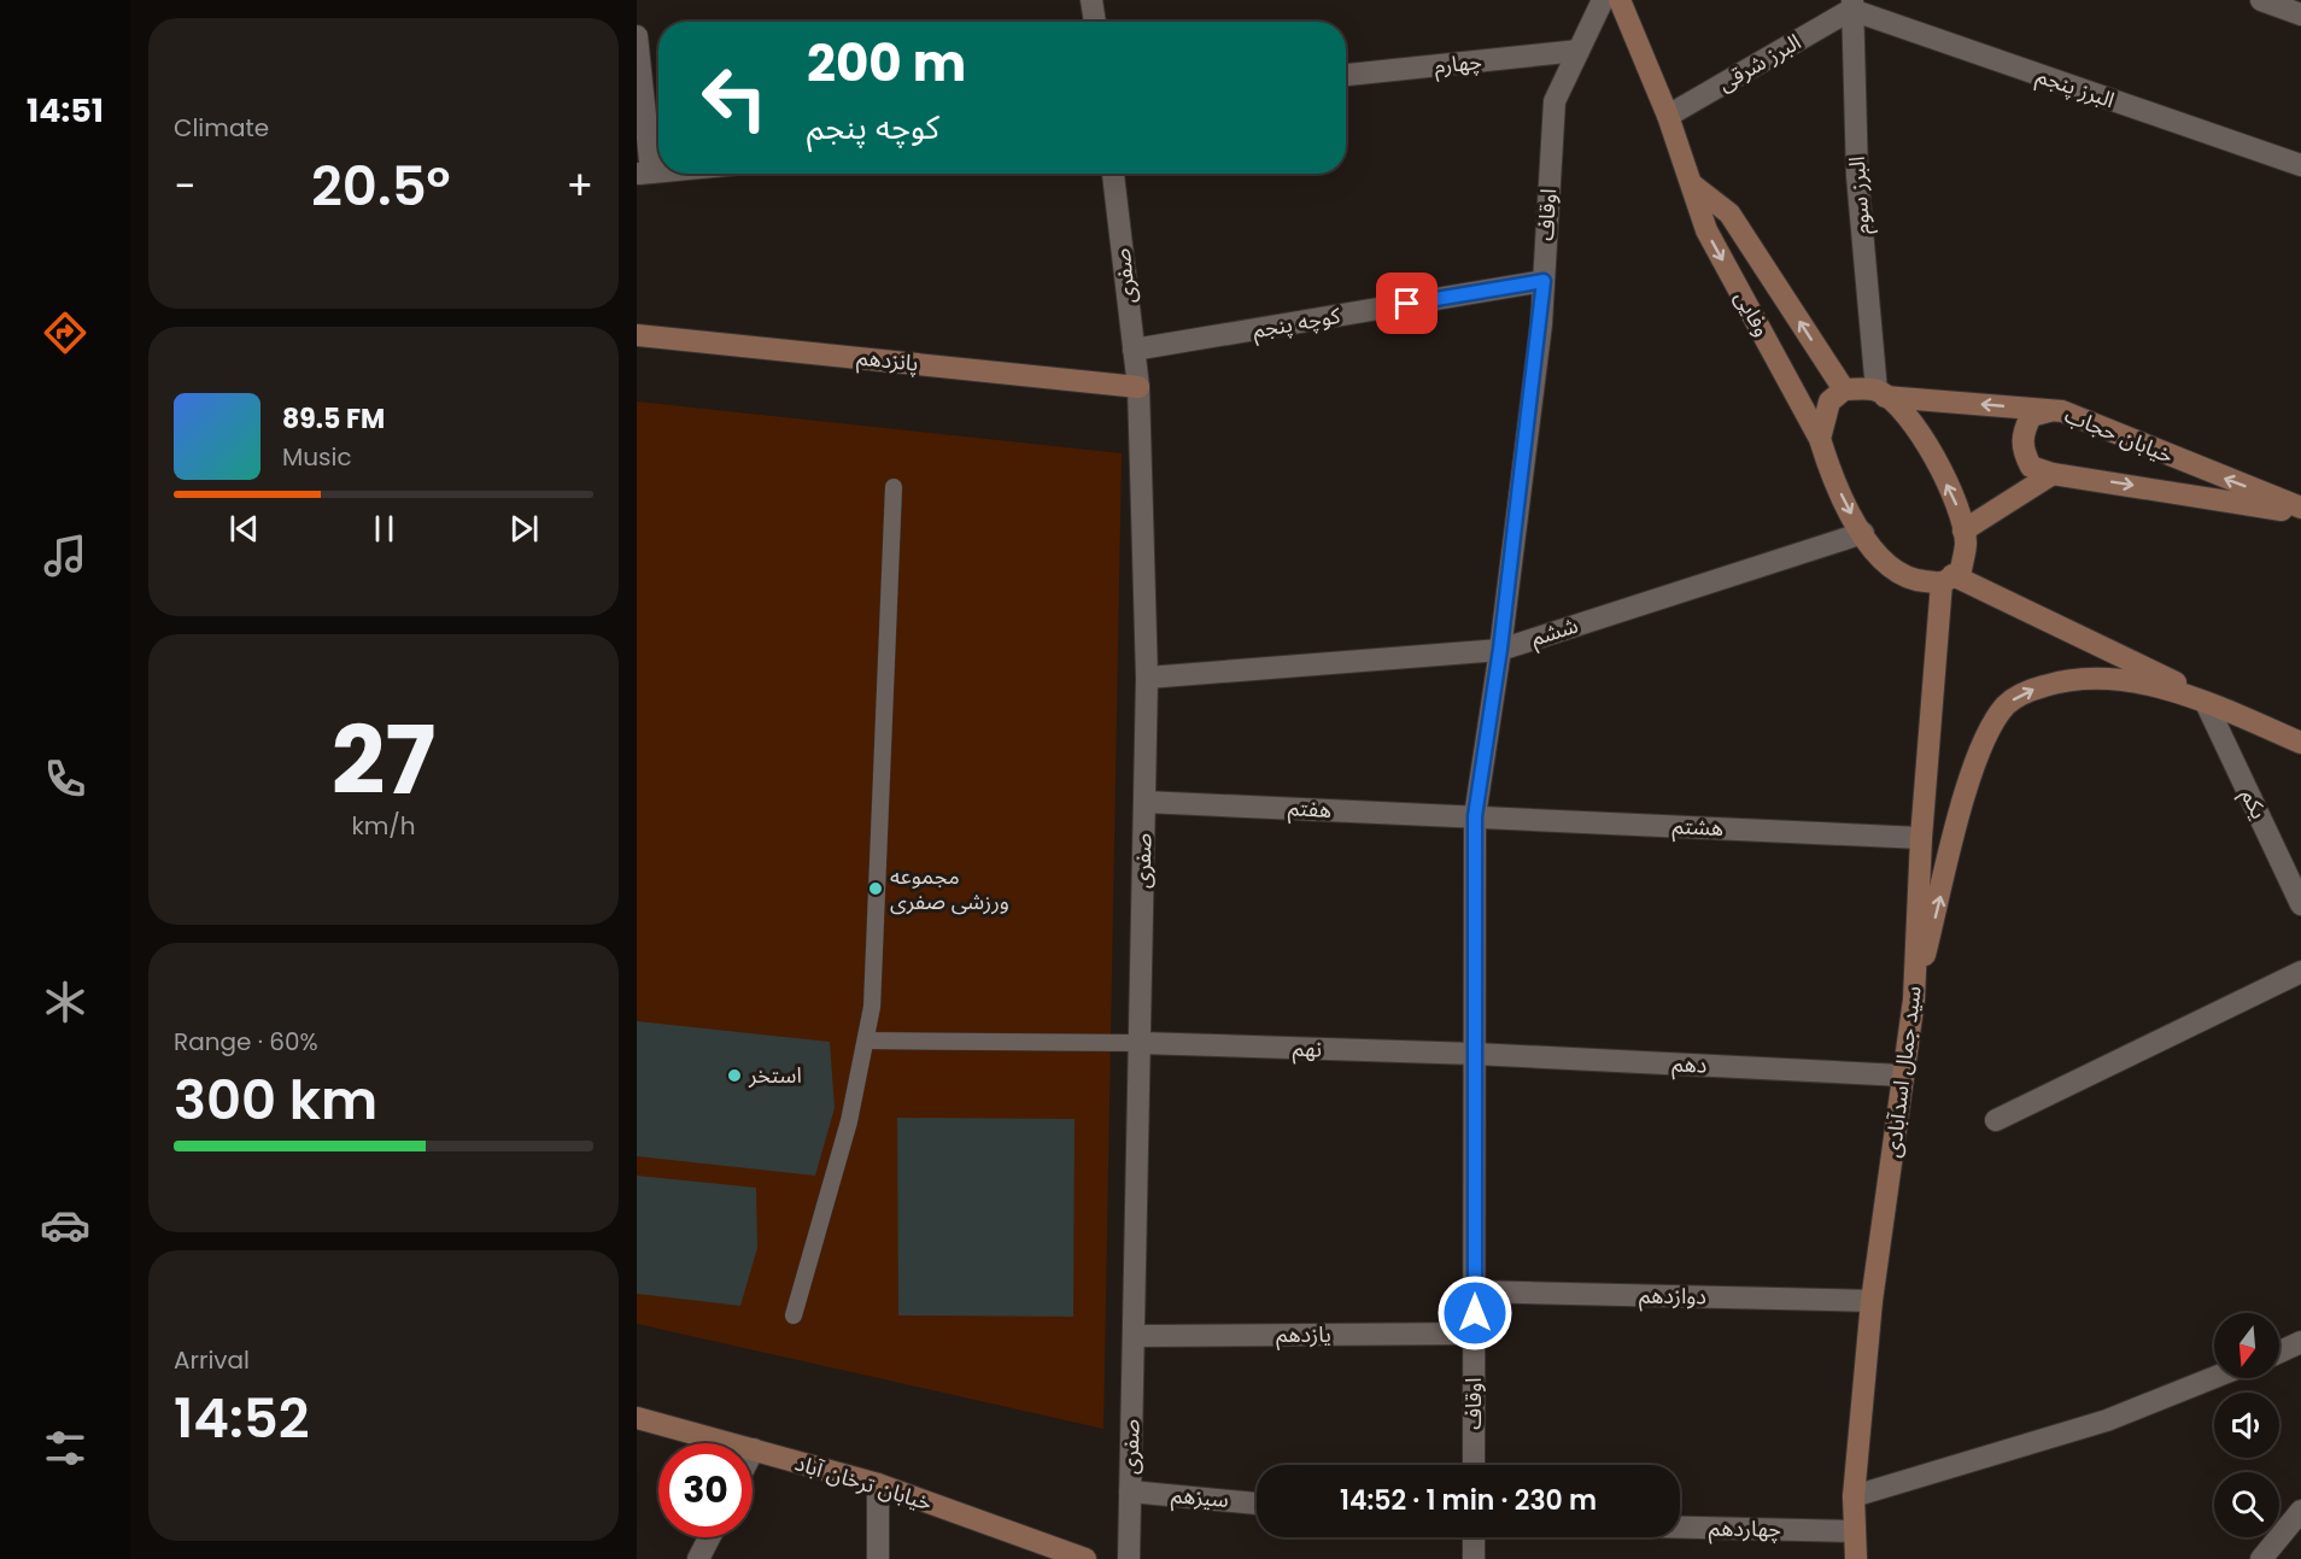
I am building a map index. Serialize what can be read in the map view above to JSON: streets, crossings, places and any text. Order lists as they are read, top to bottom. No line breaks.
{"streets":{"street":["البرز شرقی","چهارم","البرز پنجم","البرز سوم","اوقاف","صفری","وفایی","کوچه پنجم","پانزدهم","خیابان حجاب","ششم","یکم","هفتم","هشتم","نهم","دهم","سید جمال اسدآبادی","دوازدهم","یازدهم","خیابان ترخان آباد","سیزهم","چهاردهم"]},"crossings":[["البرز شرقی","البرز پنجم"],["البرز شرقی","البرز سوم"],["البرز شرقی","وفایی"],["چهارم","اوقاف"],["البرز پنجم","البرز سوم"],["البرز سوم","خیابان حجاب"],["اوقاف","کوچه پنجم"],["اوقاف","ششم"],["اوقاف","هفتم"],["اوقاف","هشتم"],["اوقاف","نهم"],["اوقاف","دهم"],["اوقاف","دوازدهم"],["اوقاف","یازدهم"],["صفری","کوچه پنجم"],["صفری","پانزدهم"],["صفری","ششم"],["صفری","هفتم"],["صفری","نهم"],["صفری","یازدهم"],["صفری","سیزهم"],["وفایی","خیابان حجاب"],["وفایی","ششم"],["وفایی","سید جمال اسدآبادی"],["هفتم","هشتم"],["هشتم","سید جمال اسدآبادی"],["نهم","دهم"],["دهم","سید جمال اسدآبادی"],["سید جمال اسدآبادی","دوازدهم"],["سید جمال اسدآبادی","چهاردهم"]],"places":["مجموعه ورزشی صفری","استخر"],"north":"bottom","page":{"tabs":"14:51","tile":["Climate",["27","km/h"],["Range · 60%","300 km"],["Arrival","14:52"]],"turn":["200 m","کوچه پنجم"],"heat":["−","20.5°","+"],"song":["89.5 FM","Music"],"limit":"30","trip":"14:52 · 1 min · 230 m"}}
